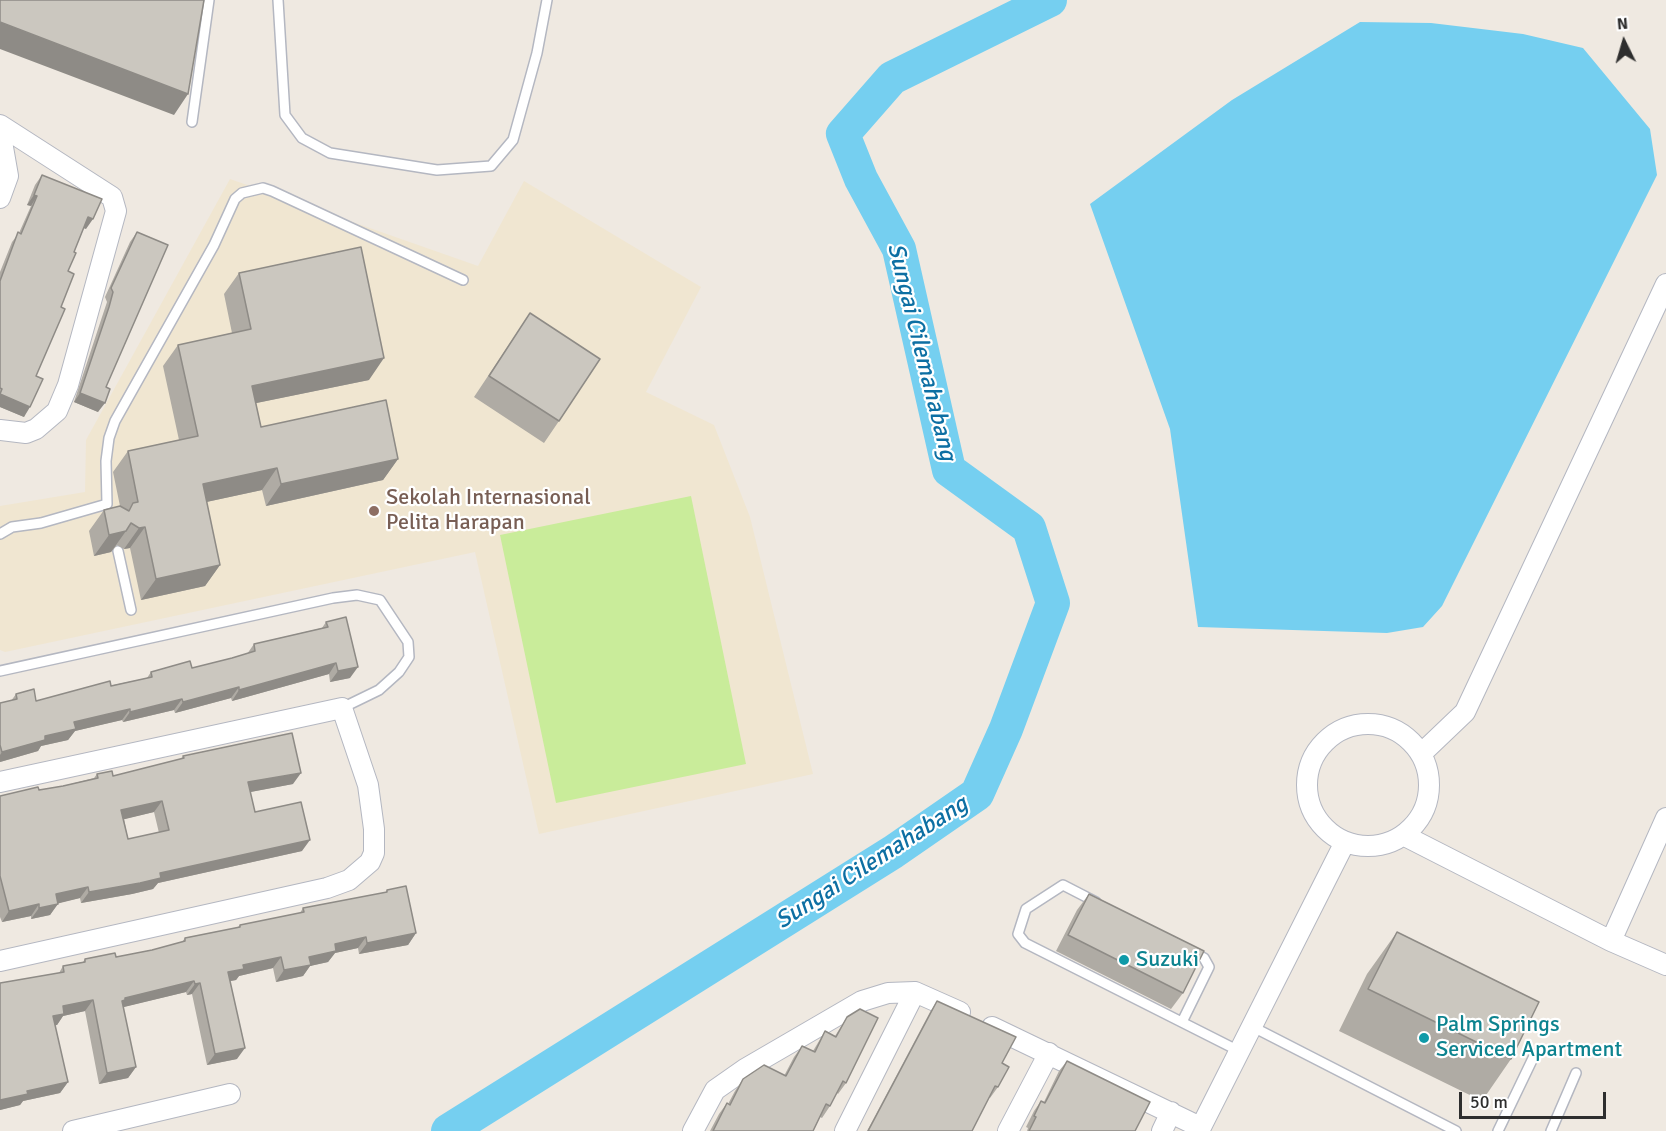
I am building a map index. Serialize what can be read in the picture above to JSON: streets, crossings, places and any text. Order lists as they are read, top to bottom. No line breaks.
{"water":["Sungai Cilemahabang"],"places":["Sekolah Internasional Pelita Harapan","Suzuki","Palm Springs Serviced Apartment"],"scale_bar":"50 m","north":"top"}
